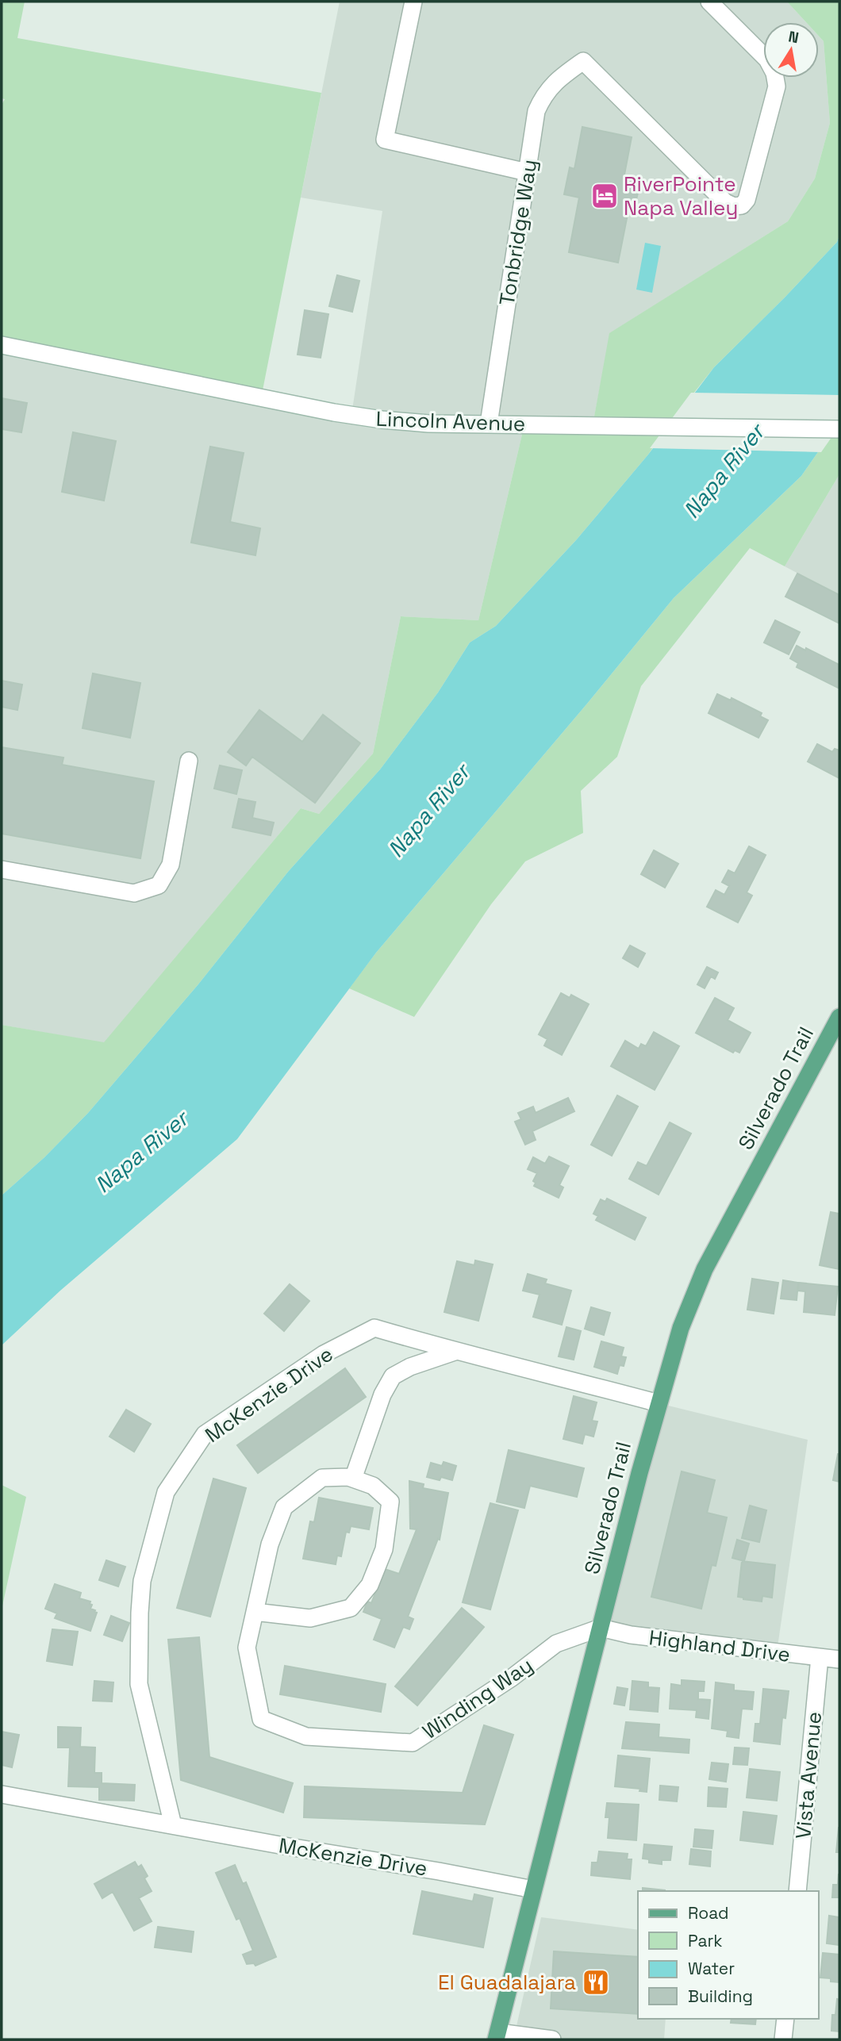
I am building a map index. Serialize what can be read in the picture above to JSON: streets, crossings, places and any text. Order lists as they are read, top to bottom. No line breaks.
{"streets":{"main road":["Silverado Trail"],"street":["Tonbridge Way","Lincoln Avenue","McKenzie Drive","Highland Drive","Winding Way","Vista Avenue"]},"crossings":[["Tonbridge Way","Lincoln Avenue"],["Silverado Trail","McKenzie Drive"],["Silverado Trail","Highland Drive"],["Silverado Trail","Winding Way"],["Highland Drive","Winding Way"],["Highland Drive","Vista Avenue"]],"water":["Napa River"],"places":{"hotel":["RiverPointe Napa Valley"],"restaurant":["El Guadalajara"]},"legend":["Road","Park","Water","Building"],"north":"top"}
